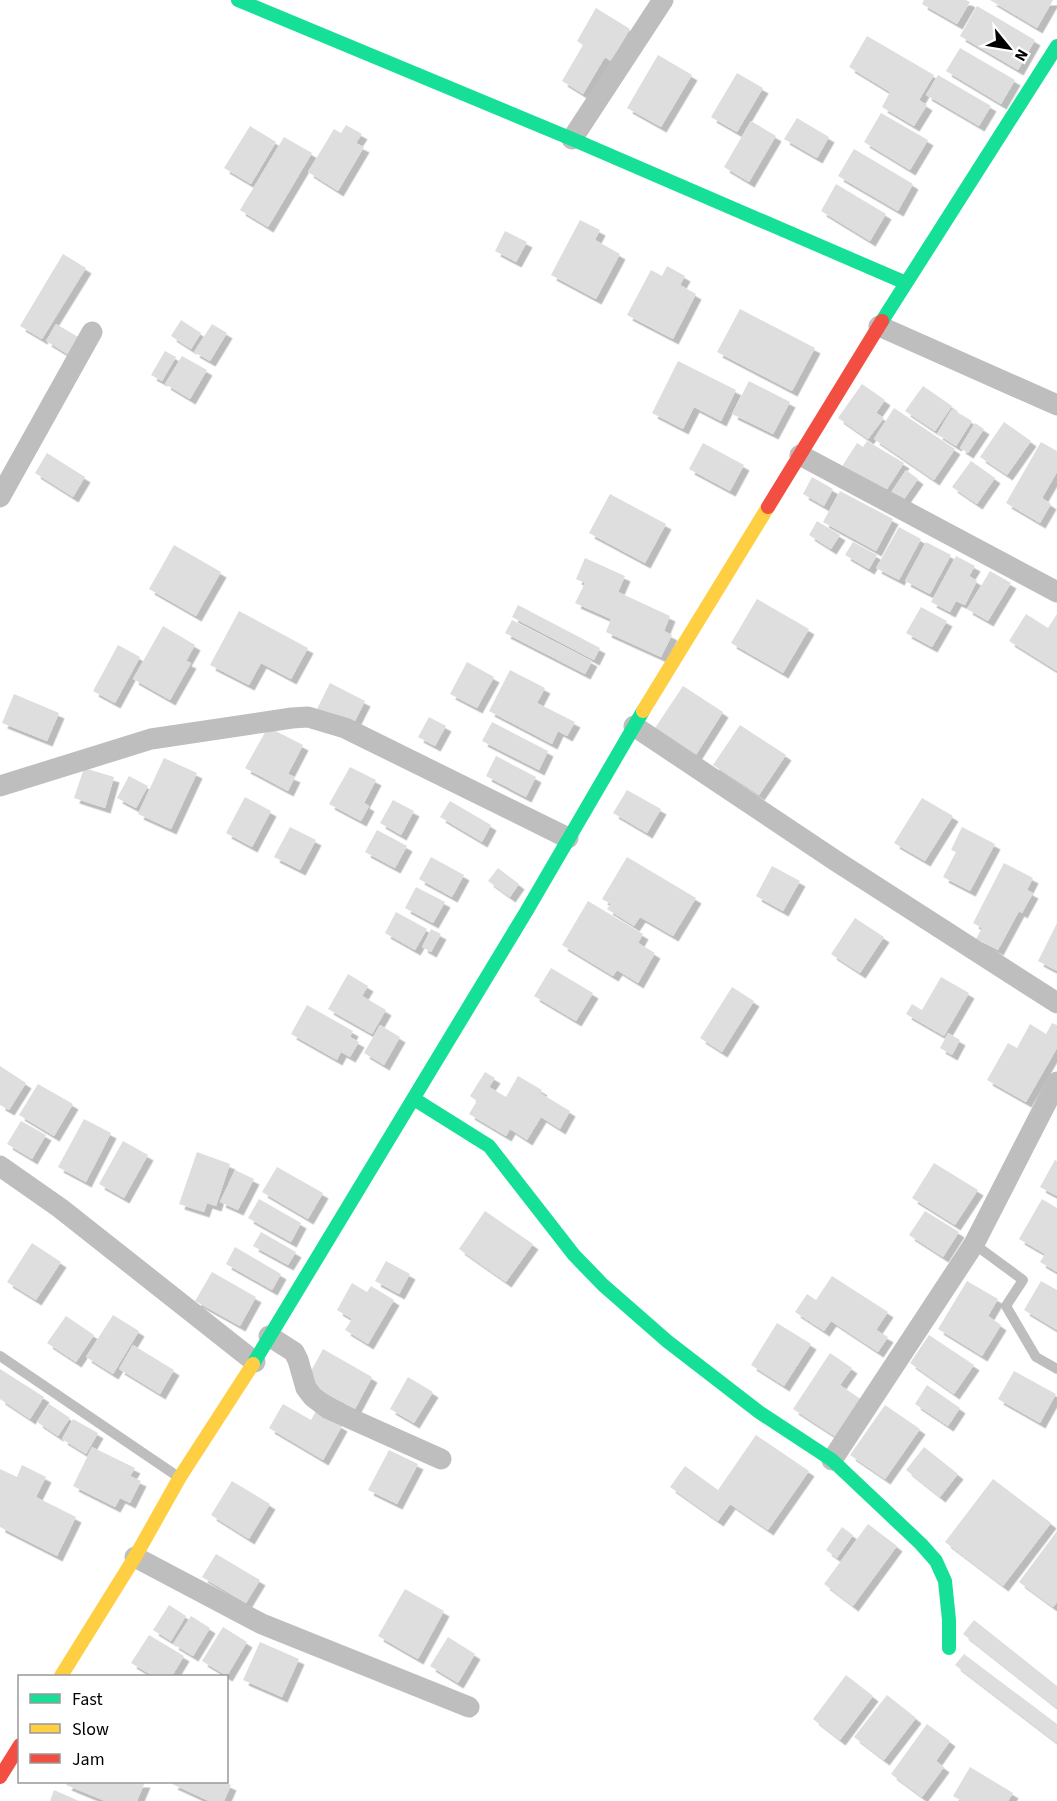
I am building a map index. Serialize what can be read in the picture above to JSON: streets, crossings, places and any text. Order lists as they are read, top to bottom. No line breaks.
{"legend":["Fast","Slow","Jam"],"north":"bottom right"}
